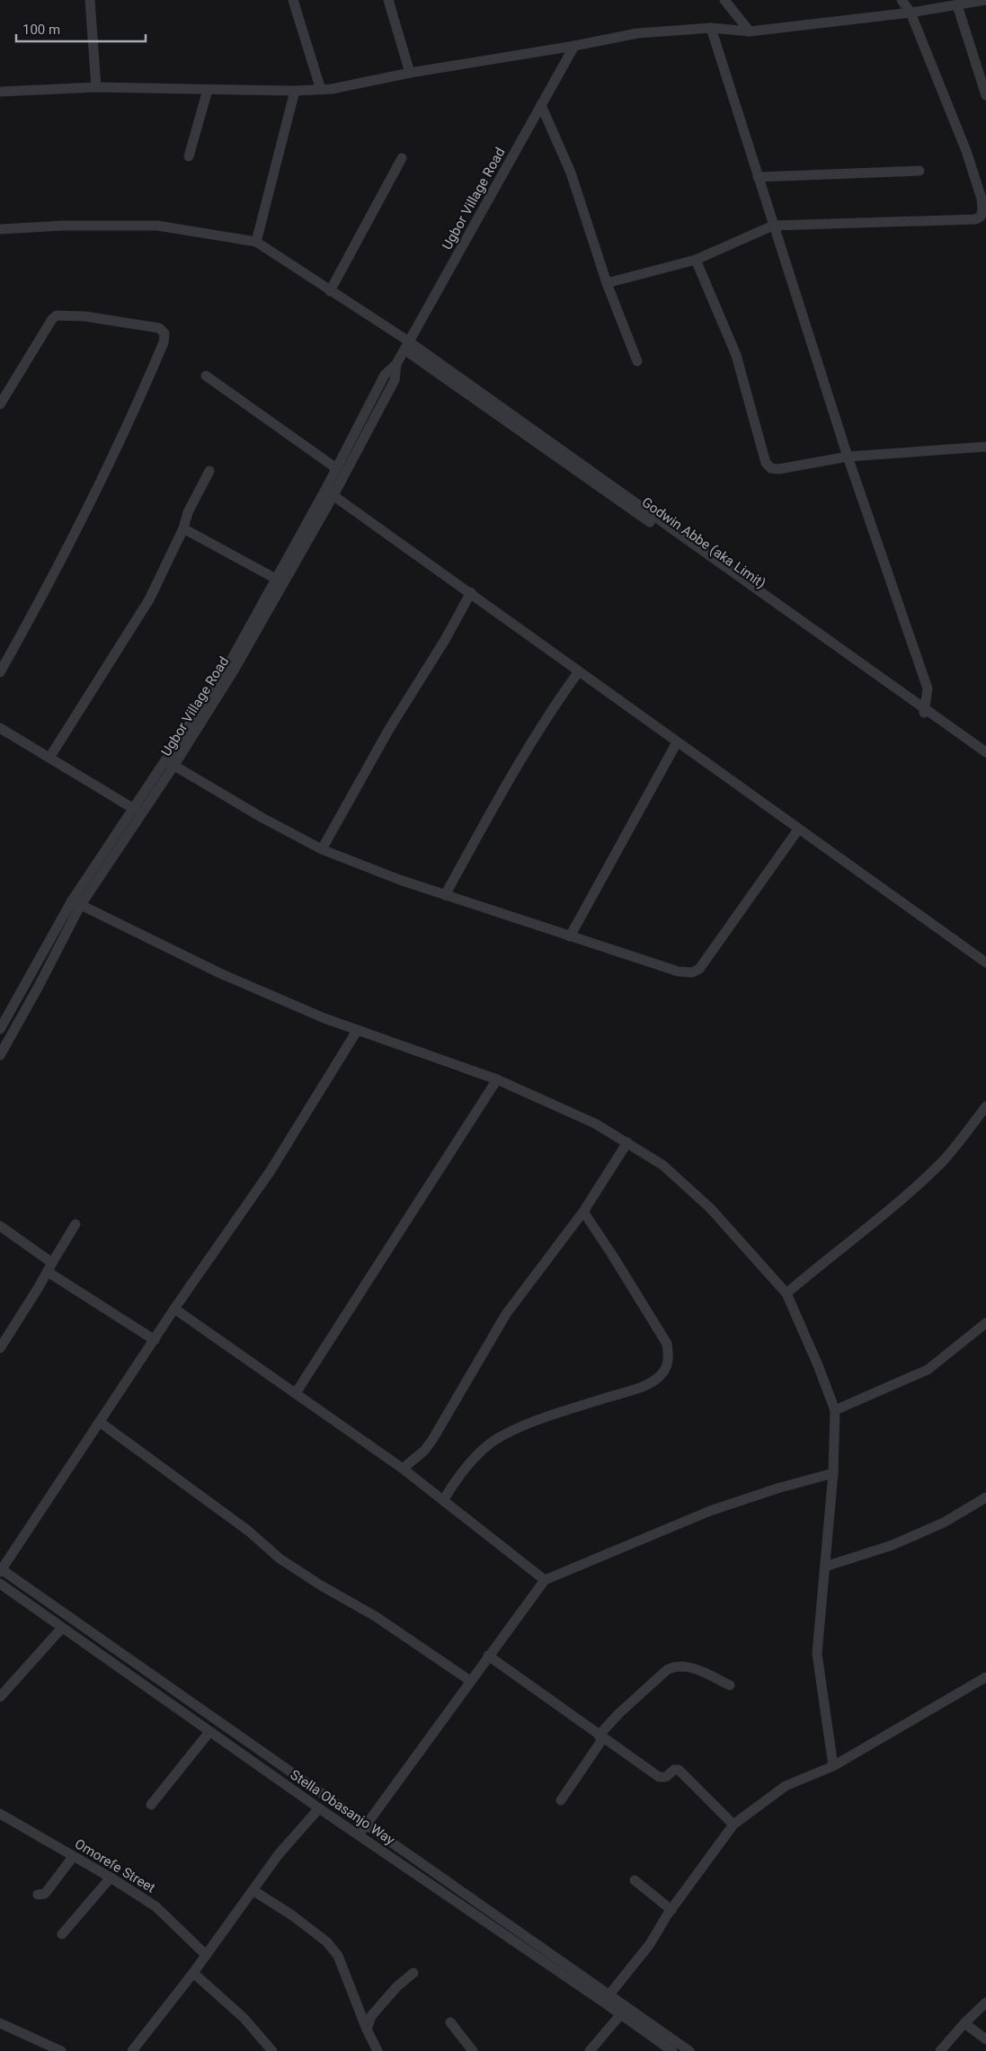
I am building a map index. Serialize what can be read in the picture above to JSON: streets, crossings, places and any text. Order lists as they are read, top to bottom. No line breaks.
{"streets":{"street":["Ugbor Village Road","Godwin Abbe (aka Limit)","Stella Obasanjo Way","Omorefe Street"]},"crossings":[["Ugbor Village Road","Godwin Abbe (aka Limit)"]],"scale_bar":"100 m"}
